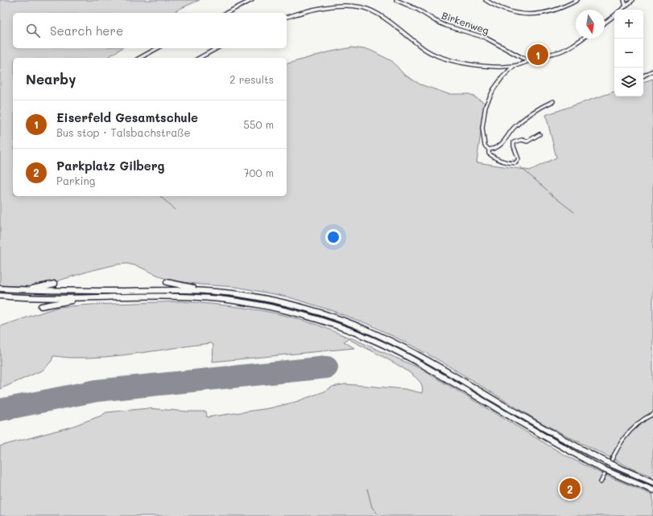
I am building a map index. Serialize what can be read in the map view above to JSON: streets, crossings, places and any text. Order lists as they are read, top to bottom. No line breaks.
{"streets":{"street":["Birkenweg"]},"north":"bottom","page":{"map_buttons":["+","−"],"search":"Search here","pins":["1","2"],"heading":["Nearby","2 results"],"list":[{"mark":"1","name":"Eiserfeld Gesamtschule","note":"Bus stop · Talsbachstraße","value":"550 m"},{"mark":"2","name":"Parkplatz Gilberg","note":"Parking","value":"700 m"}]}}
